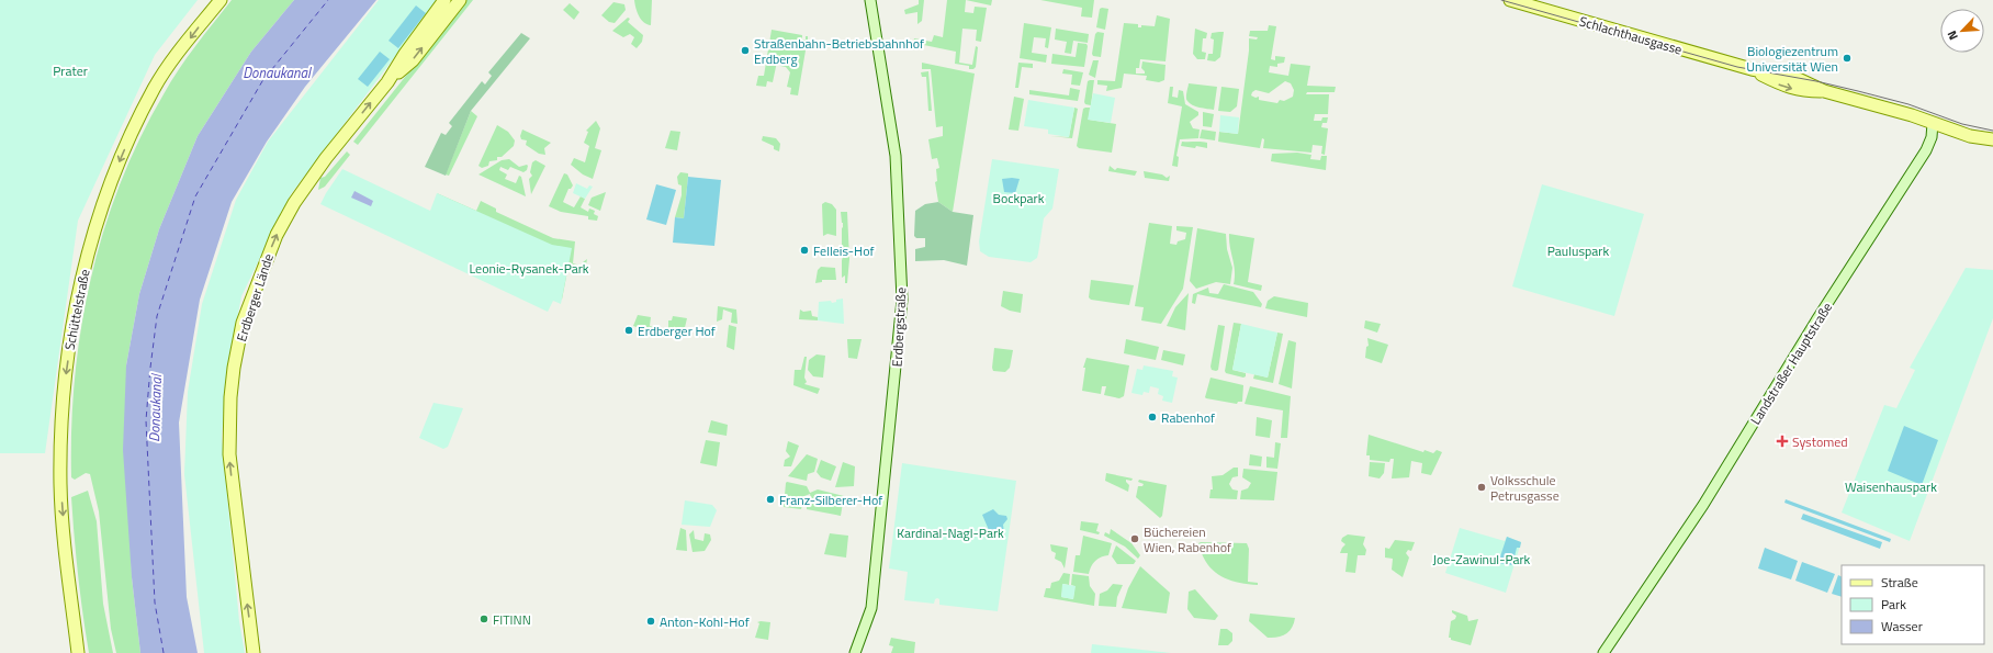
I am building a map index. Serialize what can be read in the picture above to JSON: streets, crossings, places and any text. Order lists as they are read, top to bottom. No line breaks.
{"streets":{"main road":["Schlachthausgasse","Erdberger Lände","Schüttelstraße"],"street":["Erdbergstraße","Landstraßer Hauptstraße"]},"crossings":[["Schlachthausgasse","Landstraßer Hauptstraße"]],"one_way":["Erdberger Lände","Schüttelstraße"],"water":["Donaukanal"],"parks":["Prater","Bockpark","Pauluspark","Leonie-Rysanek-Park","Waisenhauspark","Kardinal-Nagl-Park","Joe-Zawinul-Park"],"places":{"other":["Straßenbahn-Betriebsbahnhof Erdberg","Biologiezentrum Universität Wien","Felleis-Hof","Erdberger Hof","Rabenhof","Volksschule Petrusgasse","Franz-Silberer-Hof","Büchereien Wien, Rabenhof","FITINN","Anton-Kohl-Hof"],"health":["Systomed"]},"legend":["Straße","Park","Wasser"],"north":"bottom left"}
